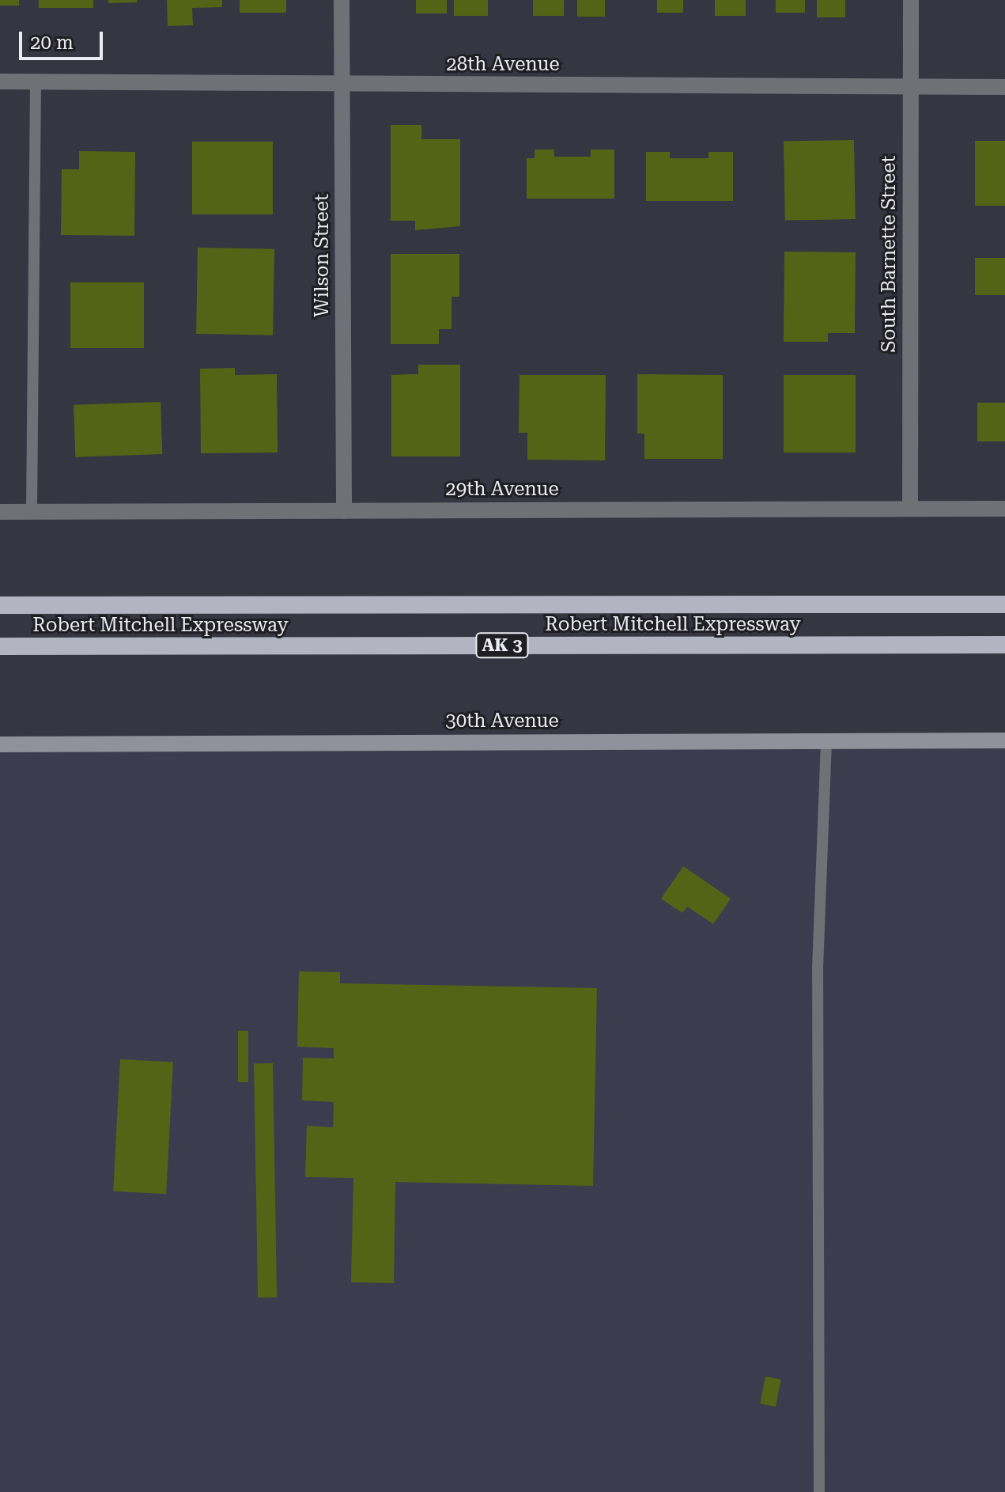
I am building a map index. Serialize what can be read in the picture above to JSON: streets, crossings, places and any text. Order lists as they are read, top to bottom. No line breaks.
{"streets":{"highway":["Robert Mitchell Expressway","AK 3"],"main road":["30th Avenue"],"street":["28th Avenue","South Barnette Street","Wilson Street","29th Avenue"]},"crossings":[["28th Avenue","South Barnette Street"],["28th Avenue","Wilson Street"],["South Barnette Street","29th Avenue"],["Wilson Street","29th Avenue"]],"scale_bar":"20 m"}
